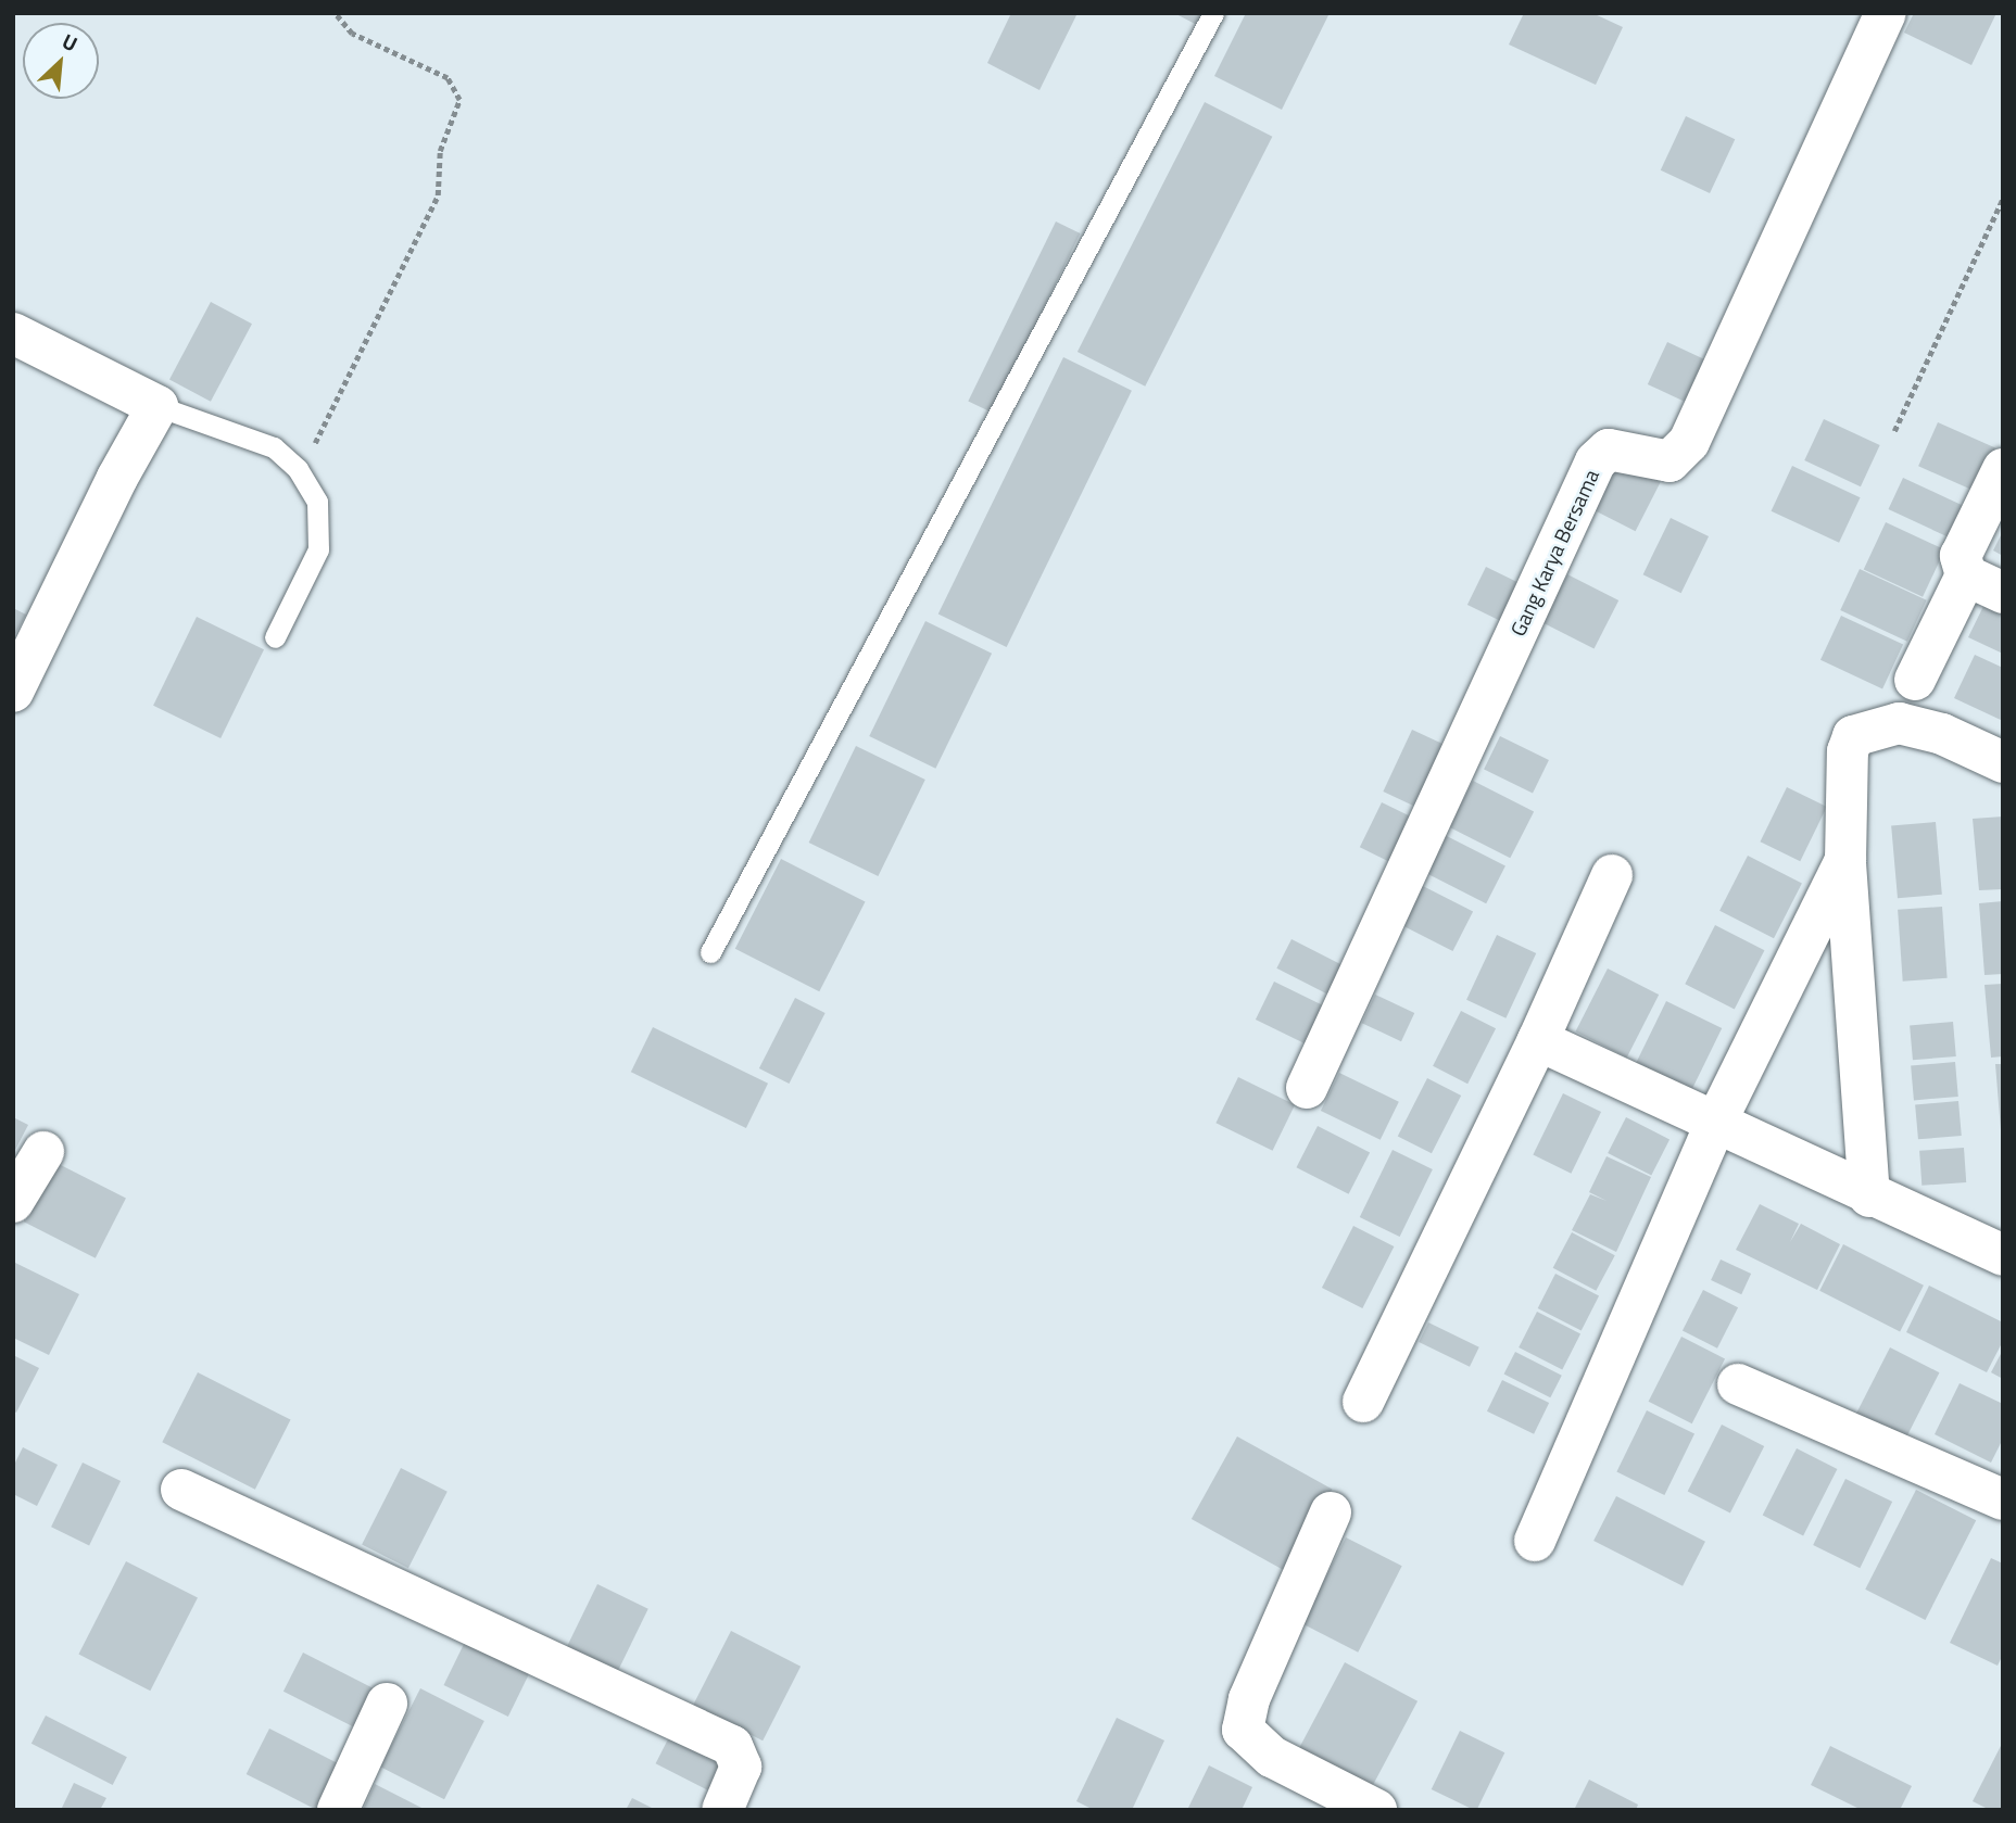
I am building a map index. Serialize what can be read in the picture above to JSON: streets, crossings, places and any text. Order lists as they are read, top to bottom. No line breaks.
{"streets":{"street":["Gang Karya Bersama"]},"north":"top right"}
